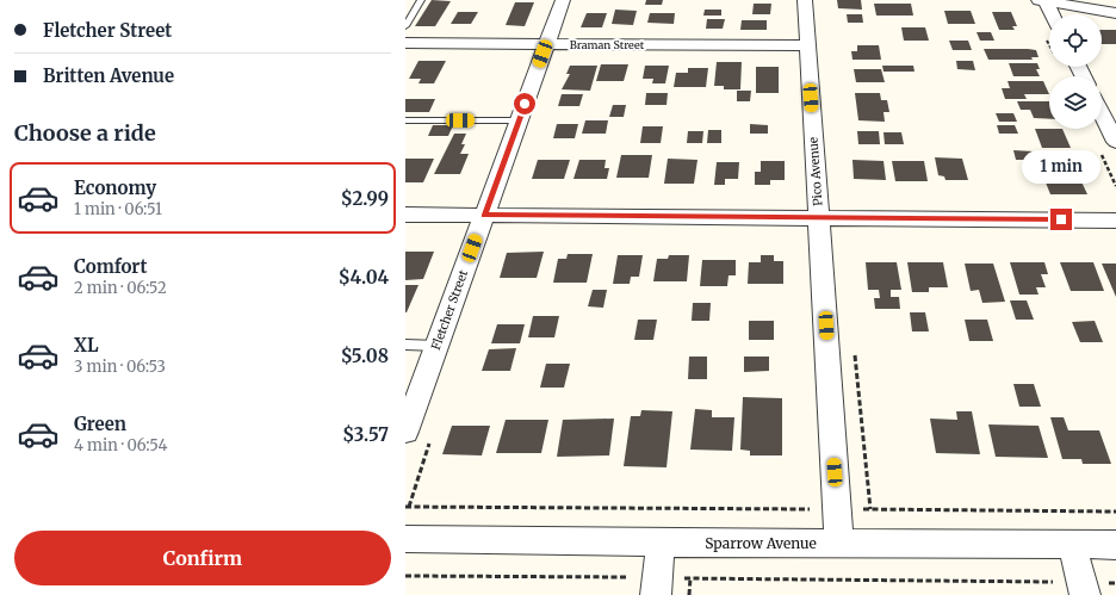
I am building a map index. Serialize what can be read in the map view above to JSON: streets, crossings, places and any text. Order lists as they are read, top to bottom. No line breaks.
{"streets":{"street":["Braman Street","Pico Avenue","Fletcher Street","Sparrow Avenue"]},"crossings":[["Braman Street","Pico Avenue"],["Braman Street","Fletcher Street"],["Pico Avenue","Sparrow Avenue"]],"page":{"banner":["Fletcher Street","Britten Avenue"],"heading":"Choose a ride","bubble":"1 min","list":[{"name":"Economy","note":"1 min · 06:51","value":"$2.99"},{"name":"Comfort","note":"2 min · 06:52","value":"$4.04"},{"name":"XL","note":"3 min · 06:53","value":"$5.08"},{"name":"Green","note":"4 min · 06:54","value":"$3.57"}],"buttons":"Confirm"}}
